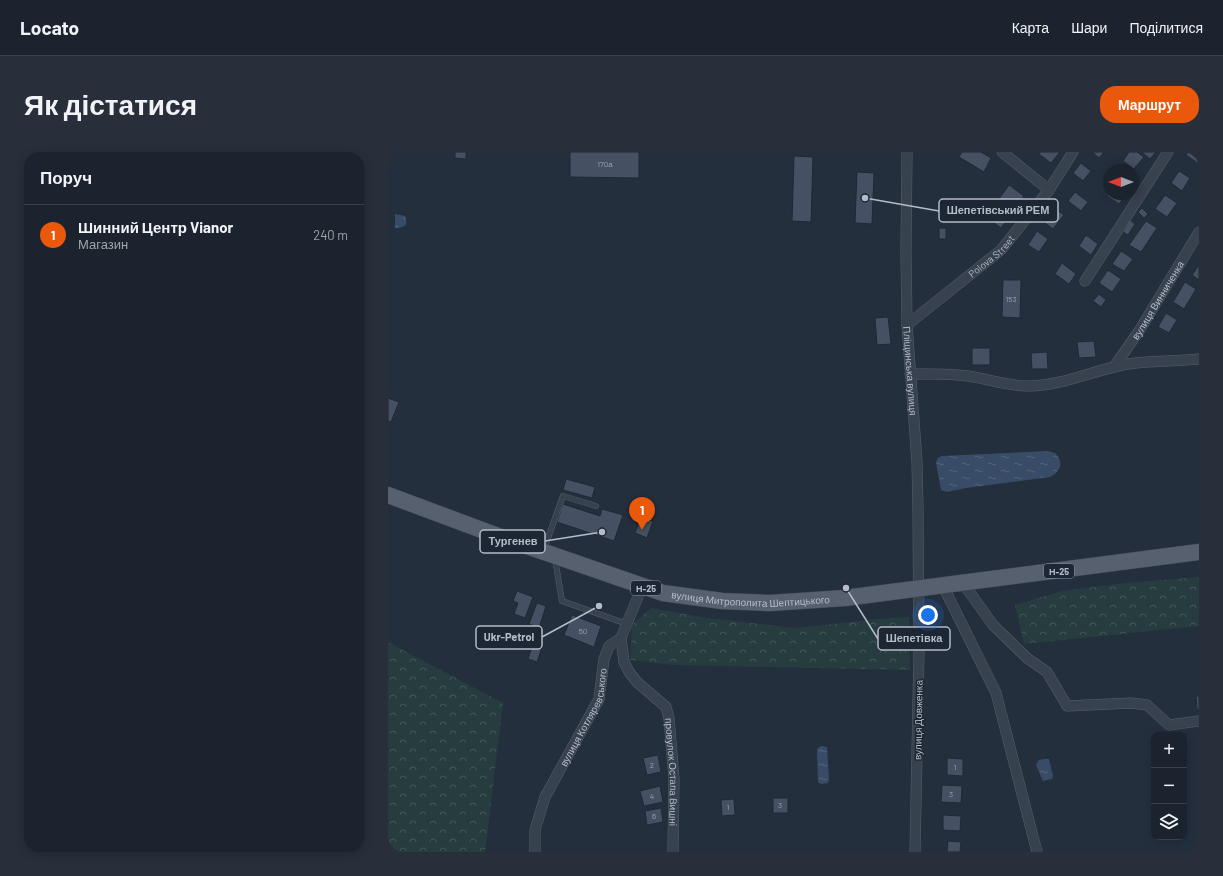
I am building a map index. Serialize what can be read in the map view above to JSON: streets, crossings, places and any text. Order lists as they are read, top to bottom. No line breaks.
{"streets":{"main road":["Н-25","вулиця Митрополита Шептицького"],"street":["Polova Street","вулиця Винниченка","Пліщинська вулиця","вулиця Котляревського","вулиця Довженка","провулок Остапа Вишні"]},"crossings":[["Polova Street","Пліщинська вулиця"],["Пліщинська вулиця","вулиця Митрополита Шептицького"],["Пліщинська вулиця","вулиця Довженка"],["вулиця Митрополита Шептицького","вулиця Котляревського"],["вулиця Митрополита Шептицького","вулиця Довженка"],["вулиця Котляревського","провулок Остапа Вишні"]],"places":["Шепетівський РЕМ","Тургенев","Шепетівка","Ukr-Petrol"],"house_numbers":["170а","153","50","2","1","3","4","3","1","6"],"north":"left","page":{"header":"Locato","nav":["Карта","Шари","Поділитися"],"buttons":"Маршрут","title":"Як дістатися","heading":"Поруч","list":[{"mark":"1","name":"Шинний Центр Vianor","note":"Магазин","value":"240 m"}],"pins":"1","map_buttons":["+","−"]}}
